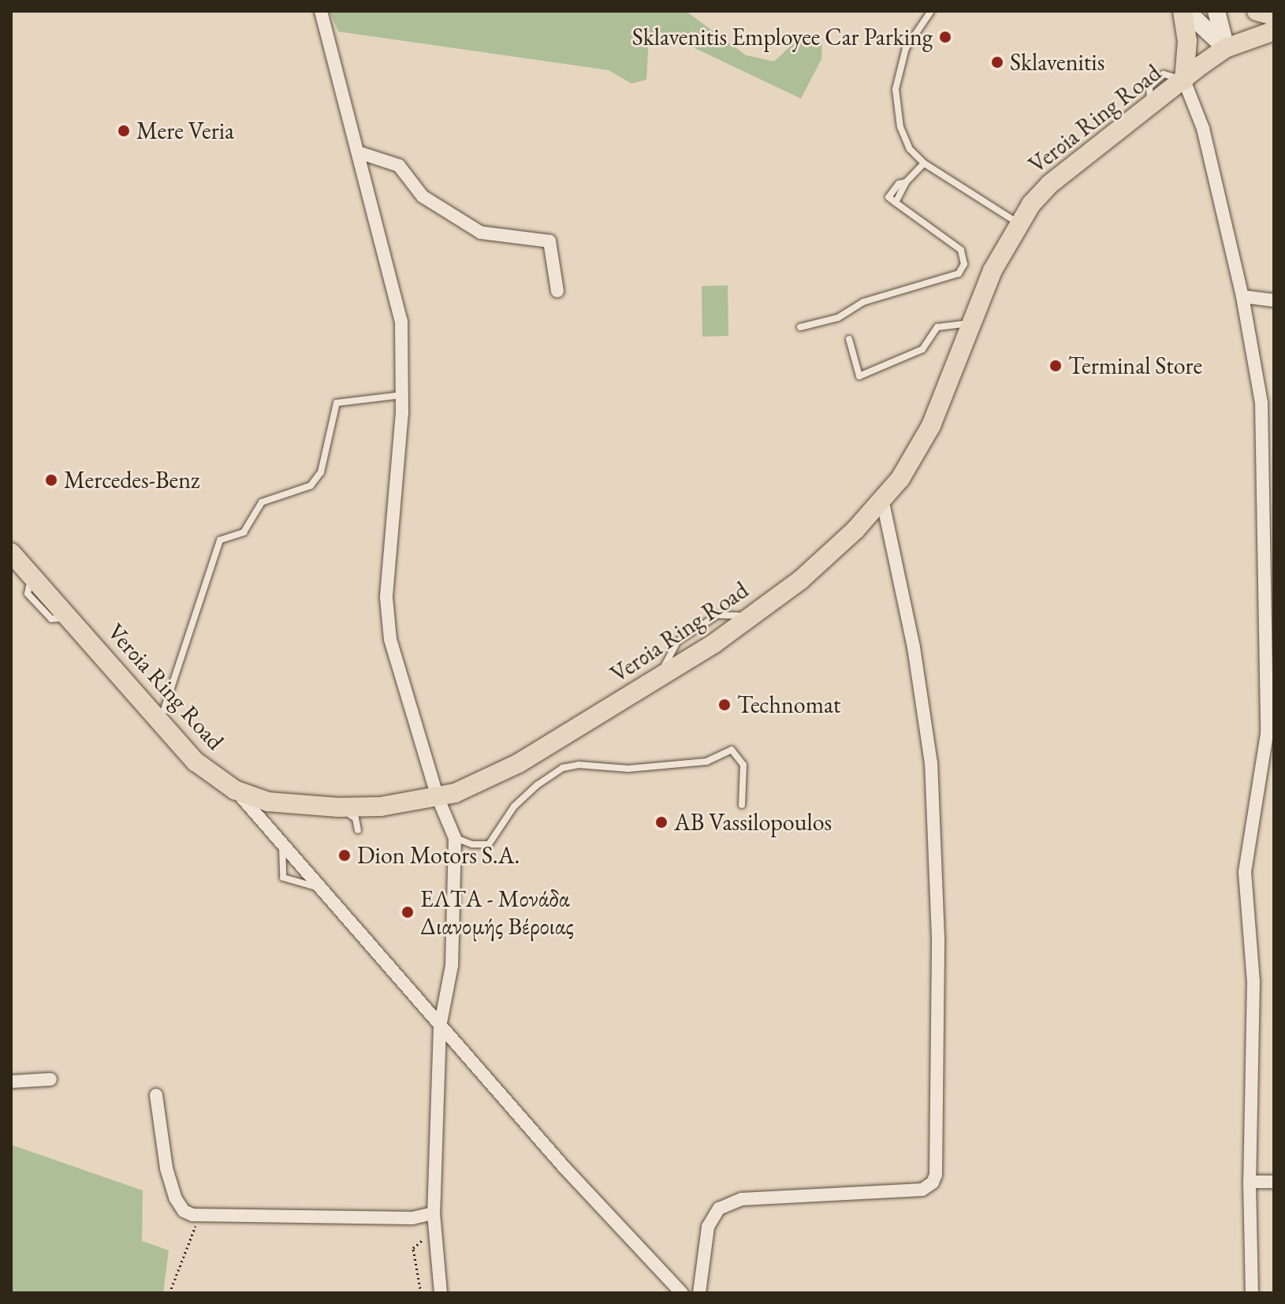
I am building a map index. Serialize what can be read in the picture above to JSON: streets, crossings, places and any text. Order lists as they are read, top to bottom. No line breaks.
{"streets":{"main road":["Verοia Ring Road"]},"places":["Sklavenitis Employee Car Parking","Sklavenitis","Mere Veria","Terminal Store","Mercedes-Benz","Technomat","AB Vassilopoulos","Dion Motors S.A.","ΕΛΤΑ - Μονάδα Διανομής Βέροιας"]}
